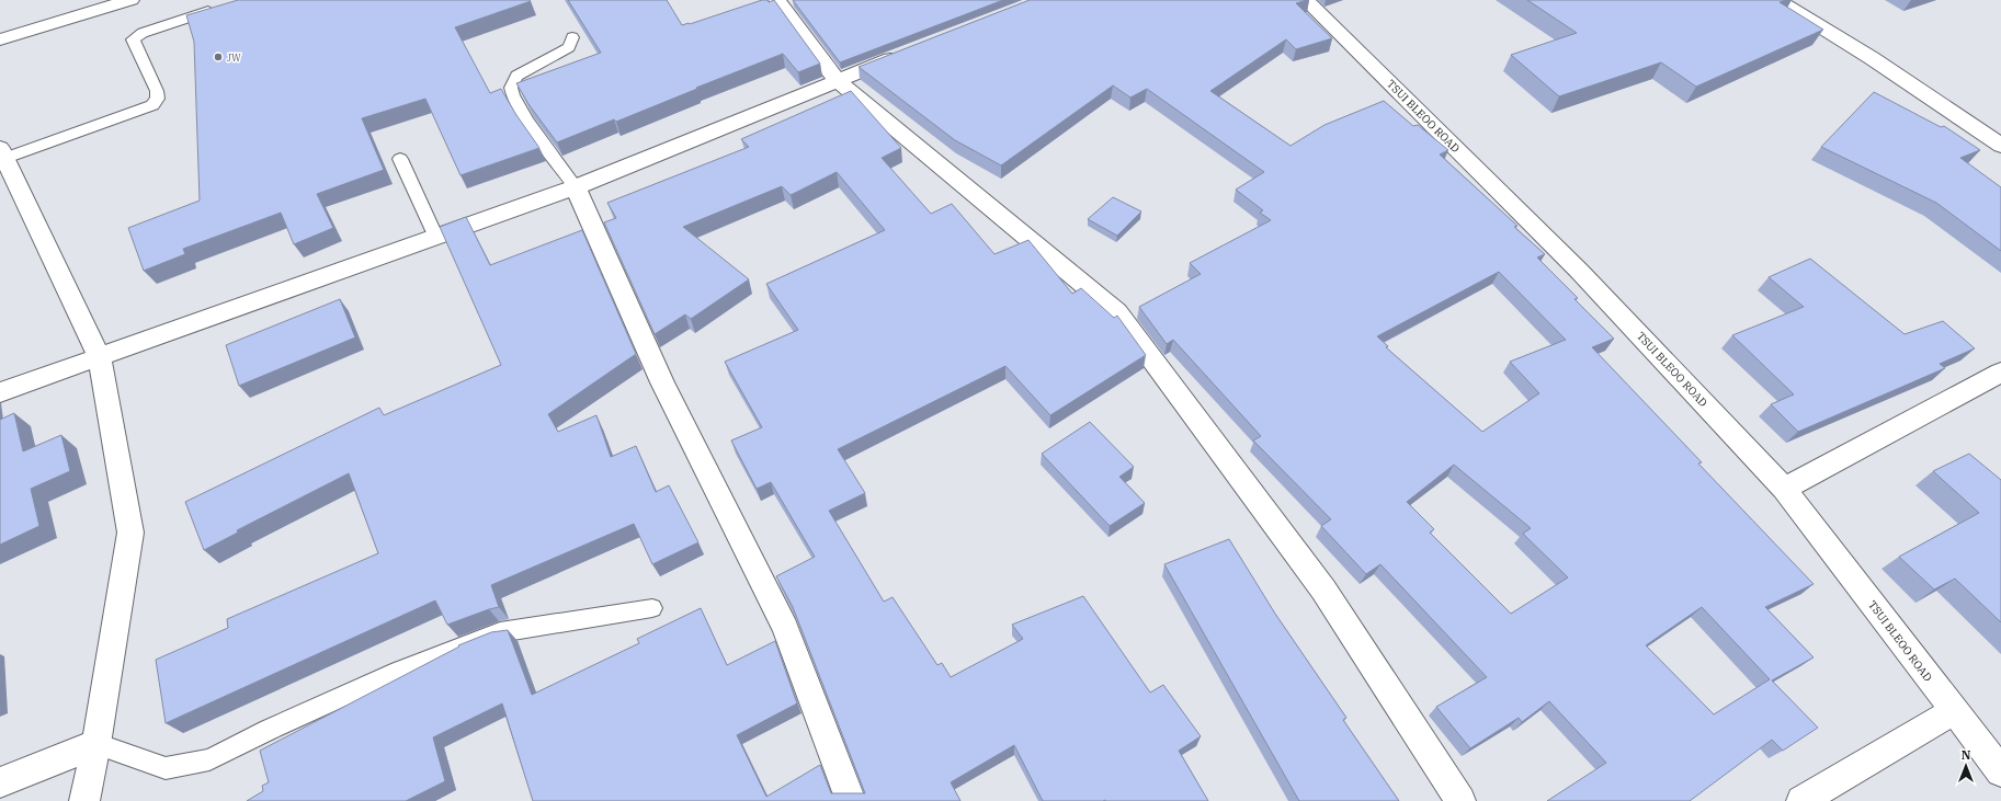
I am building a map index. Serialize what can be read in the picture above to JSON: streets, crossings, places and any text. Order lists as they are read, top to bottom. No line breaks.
{"streets":{"street":["TSUI BLEOO ROAD"]},"places":["JW"],"north":"top"}
